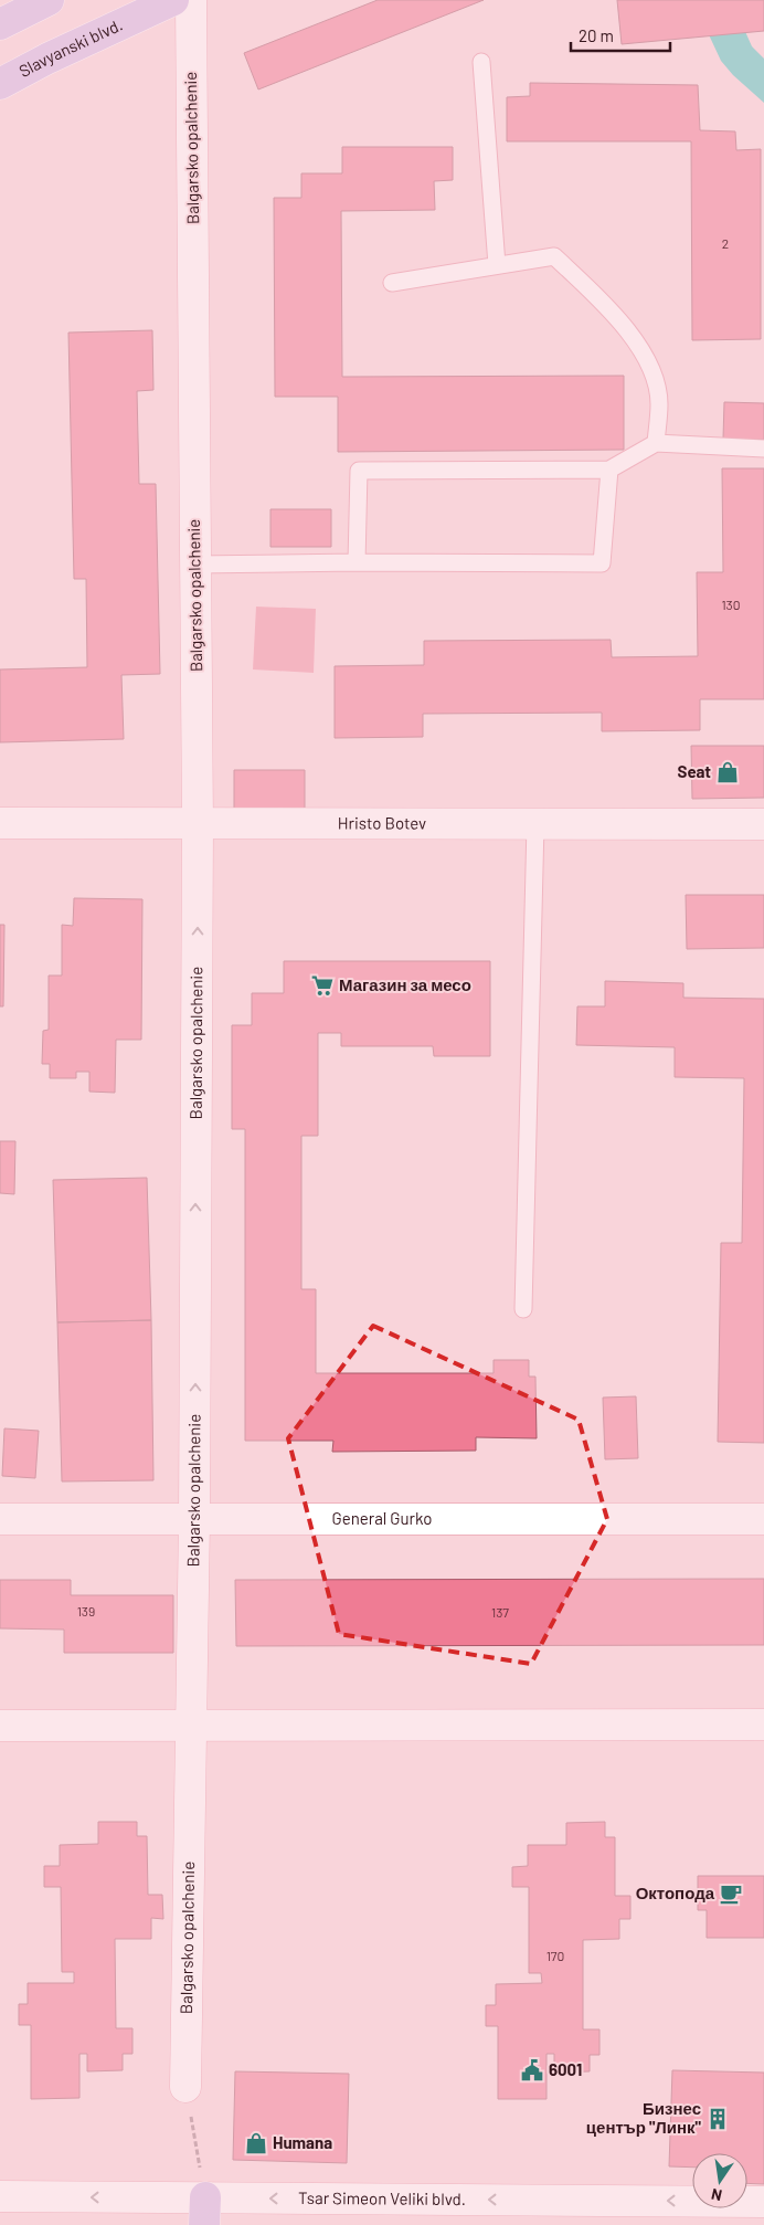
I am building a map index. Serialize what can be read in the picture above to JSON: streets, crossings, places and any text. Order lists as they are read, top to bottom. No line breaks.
{"streets":{"main road":["Slavyanski blvd."],"street":["Balgarsko opalchenie","Hristo Botev","General Gurko","Tsar Simeon Veliki blvd."]},"crossings":[["Balgarsko opalchenie","Hristo Botev"],["Balgarsko opalchenie","General Gurko"]],"one_way":["Tsar Simeon Veliki blvd."],"places":{"shop":["Seat","Humana"],"supermarket":["Магазин за месо"],"cafe":["Октопода"],"public building":["6001"],"building":["Бизнес център \"Линк\""]},"house_numbers":["2","130","139","137","170"],"scale_bar":"20 m","north":"bottom"}
